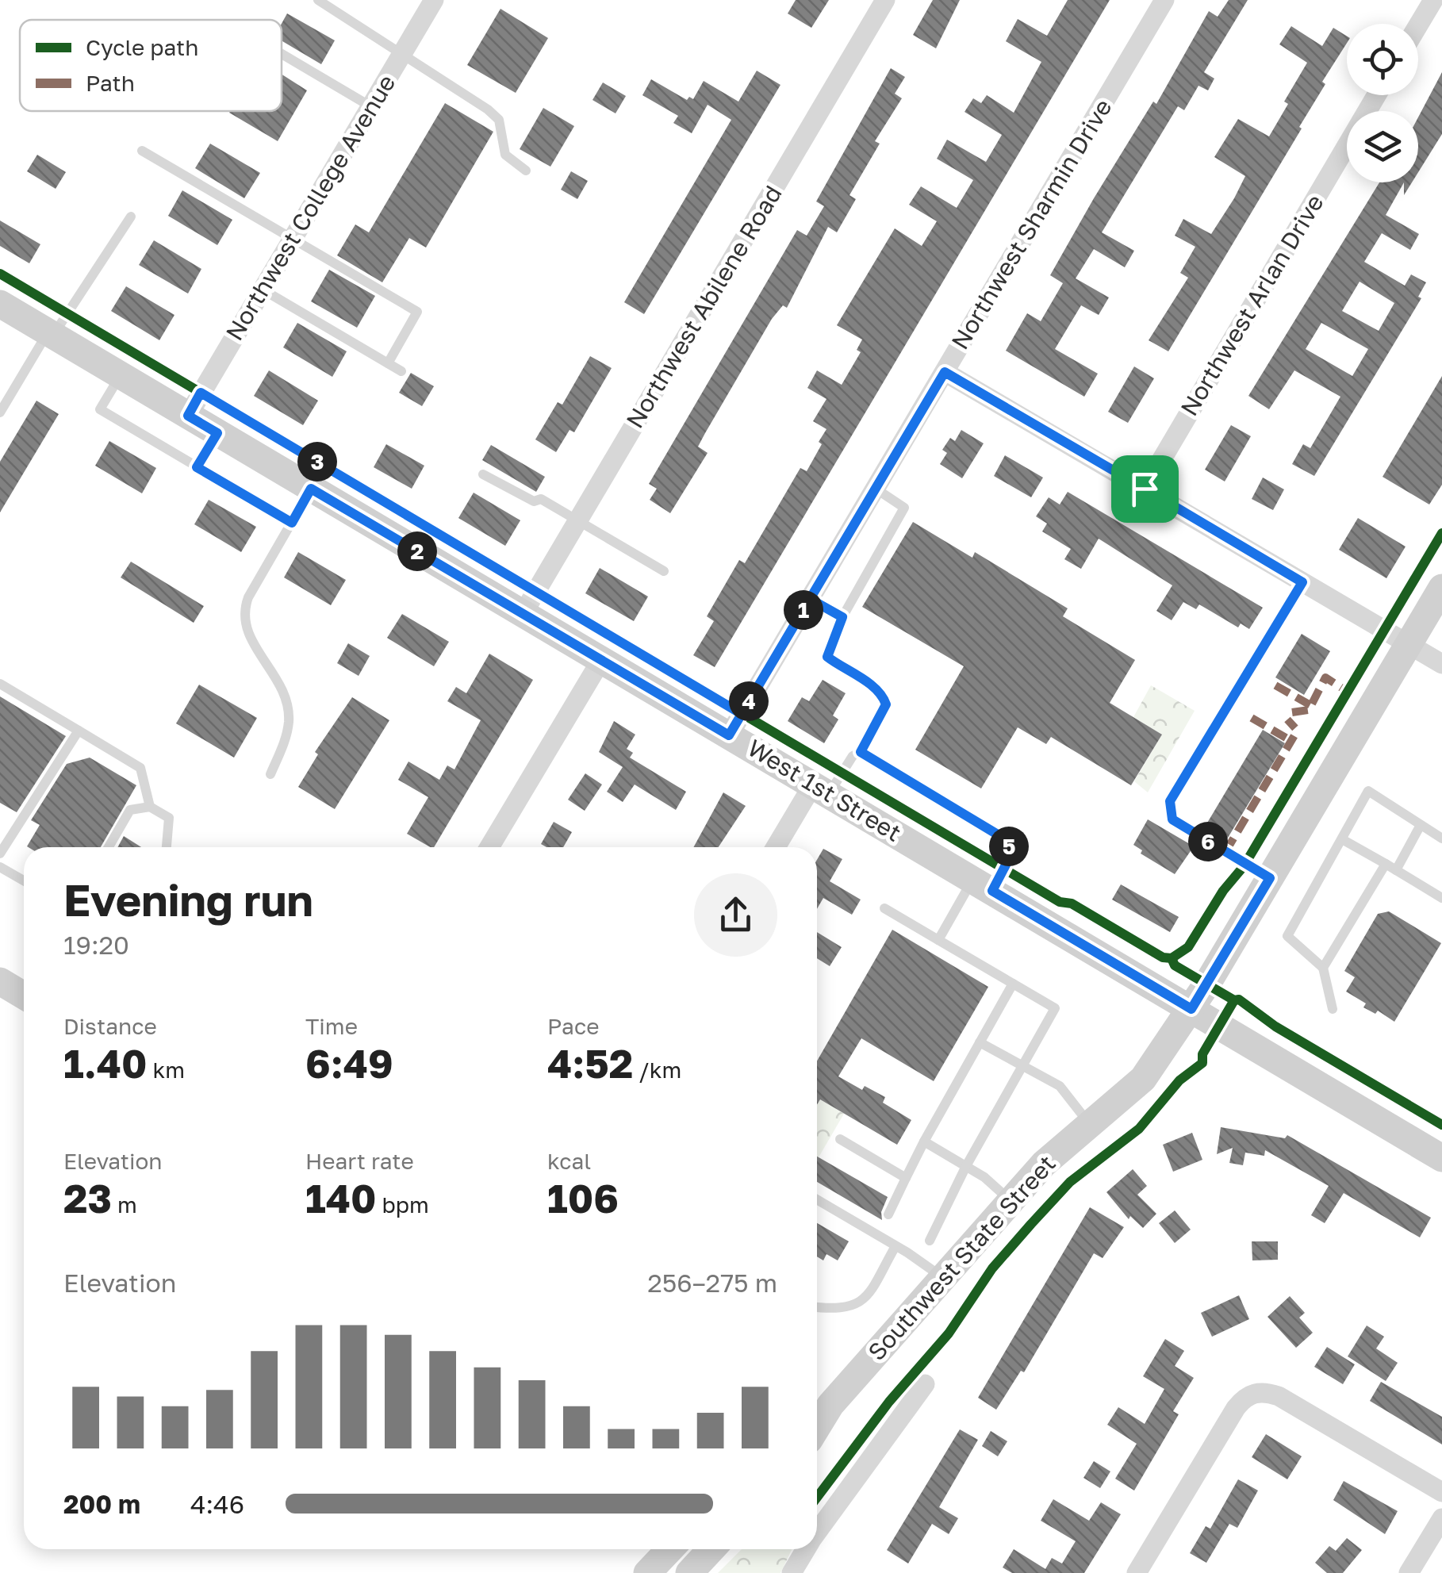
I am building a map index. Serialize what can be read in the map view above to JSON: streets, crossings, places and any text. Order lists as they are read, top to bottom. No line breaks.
{"streets":{"main road":["West 1st Street","Southwest State Street"],"street":["Northwest College Avenue","Northwest Sharmin Drive","Northwest Arlan Drive","Northwest Abilene Road"]},"crossings":[["Northwest College Avenue","West 1st Street"],["Northwest Sharmin Drive","West 1st Street"],["Northwest Abilene Road","West 1st Street"],["West 1st Street","Southwest State Street"]],"legend":["Cycle path","Path"],"page":{"pins":["3","2","1","4","6","5"],"heading":["Evening run","19:20"],"stats":[["Distance","1.40 km"],["Time","6:49"],["Pace","4:52 /km"],["Elevation","23 m"],["Heart rate","140 bpm"],["kcal","106"]],"chart":["Elevation","256–275 m"],"list":[{"name":"200 m","note":"4:46"}]}}
